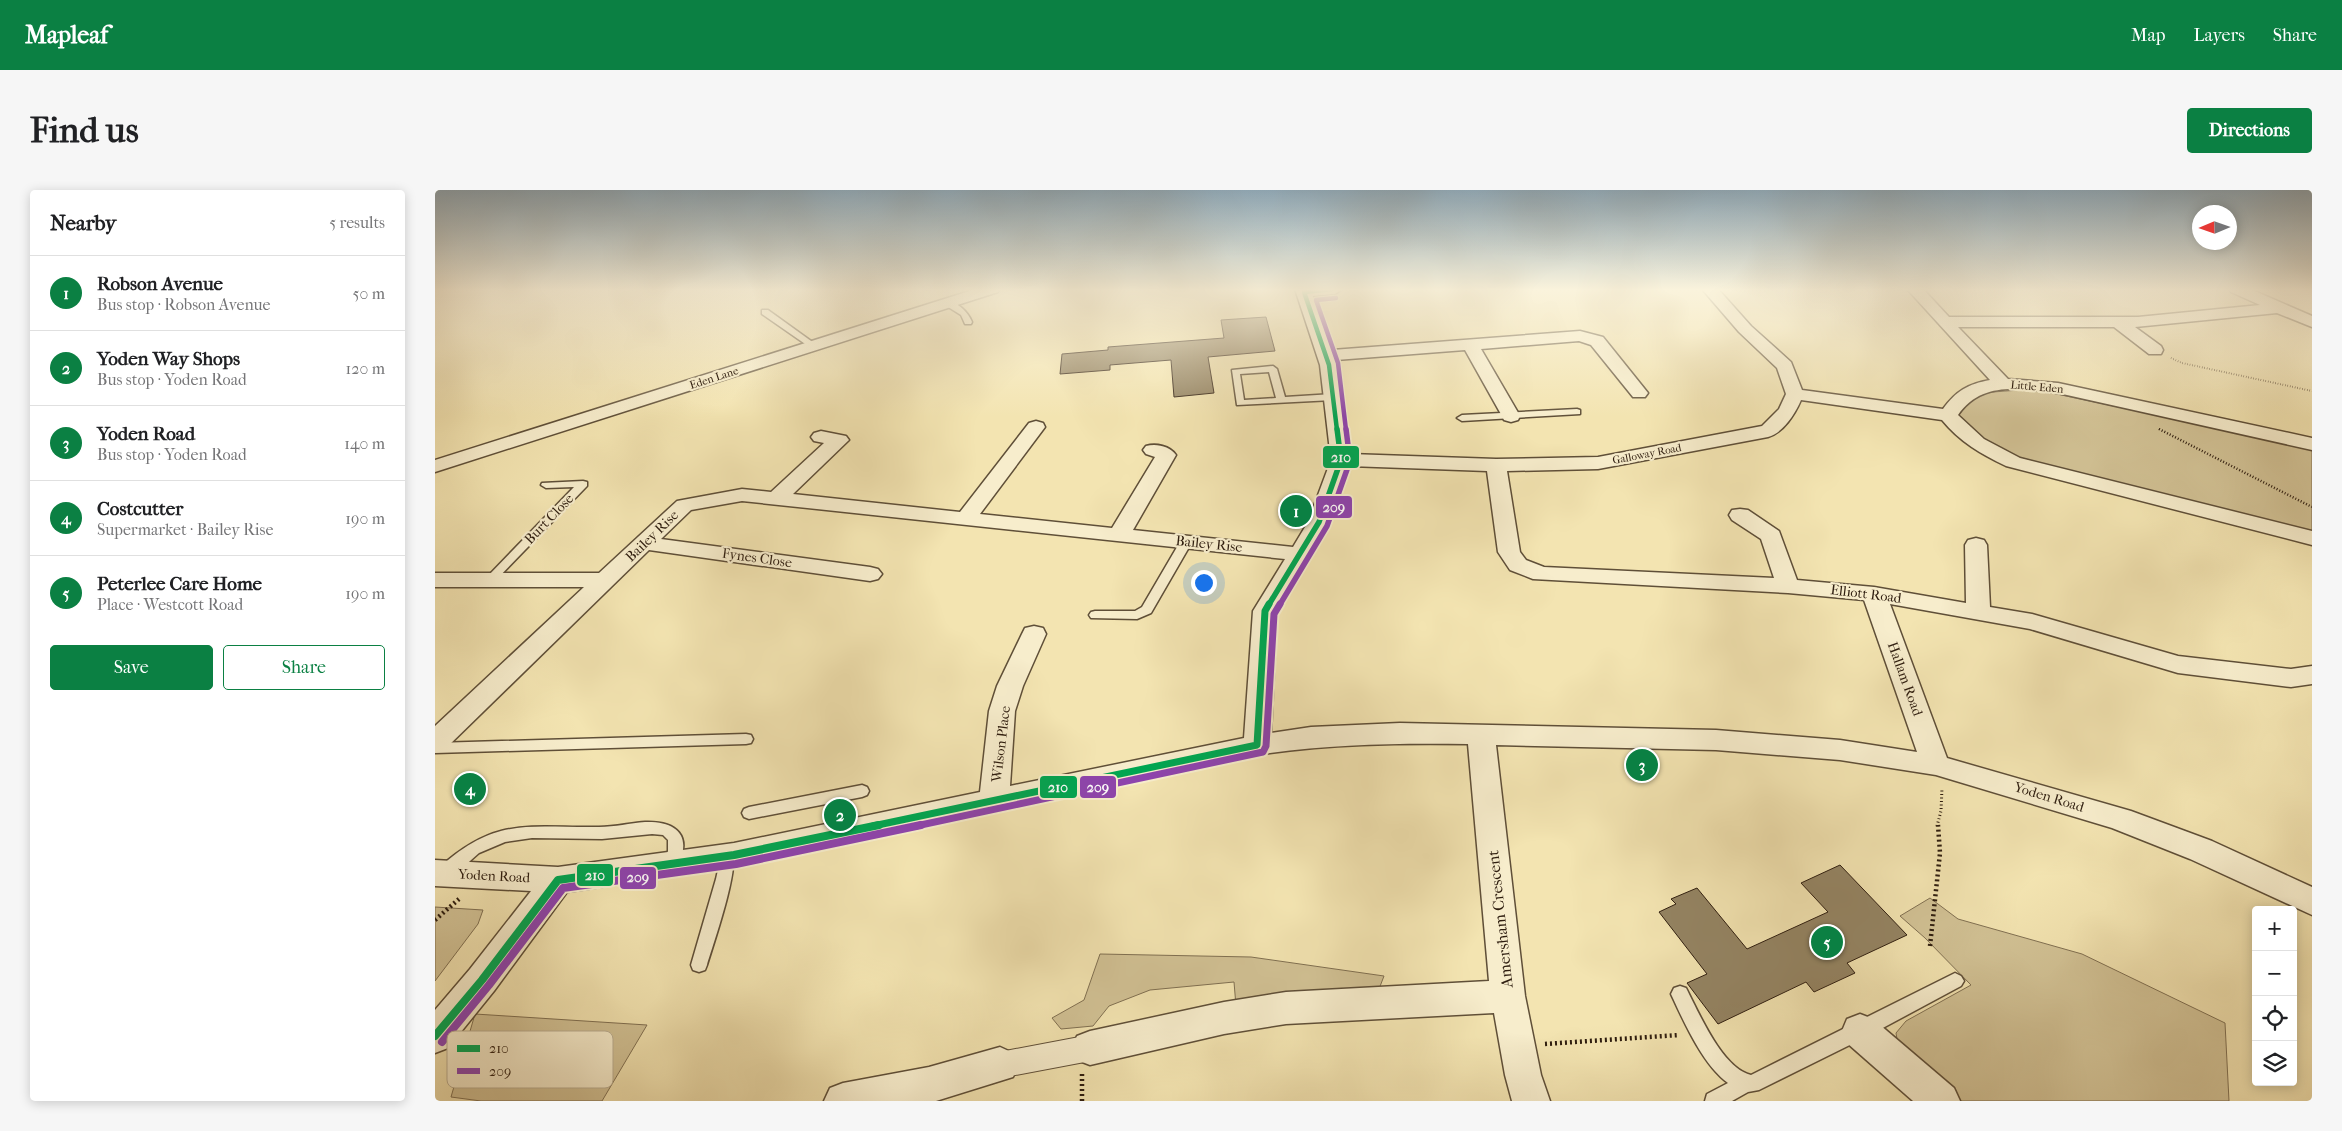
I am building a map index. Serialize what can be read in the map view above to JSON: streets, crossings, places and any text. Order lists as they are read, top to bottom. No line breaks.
{"streets":{"street":["Eden Lane","Little Eden","Galloway Road","Bailey Rise","Fynes Close","Elliott Road","Hallam Road","Wilson Place","Yoden Road","Amersham Crescent"],"lane":["Burt Close"]},"crossings":[["Galloway Road","Elliott Road"],["Bailey Rise","Fynes Close"],["Elliott Road","Hallam Road"],["Hallam Road","Yoden Road"],["Wilson Place","Yoden Road"],["Yoden Road","Amersham Crescent"]],"lines":["transit line 210","transit line 209"],"legend":["210","209"],"north":"left","page":{"header":"Mapleaf","nav":["Map","Layers","Share"],"buttons":["Directions",["Save","Share"]],"title":"Find us","heading":["Nearby","5 results"],"list":[{"mark":"1","name":"Robson Avenue","note":"Bus stop · Robson Avenue","value":"50 m"},{"mark":"2","name":"Yoden Way Shops","note":"Bus stop · Yoden Road","value":"120 m"},{"mark":"3","name":"Yoden Road","note":"Bus stop · Yoden Road","value":"140 m"},{"mark":"4","name":"Costcutter","note":"Supermarket · Bailey Rise","value":"190 m"},{"mark":"5","name":"Peterlee Care Home","note":"Place · Westcott Road","value":"190 m"}],"pins":["1","3","4","2","5"],"map_buttons":["+","−"]}}
